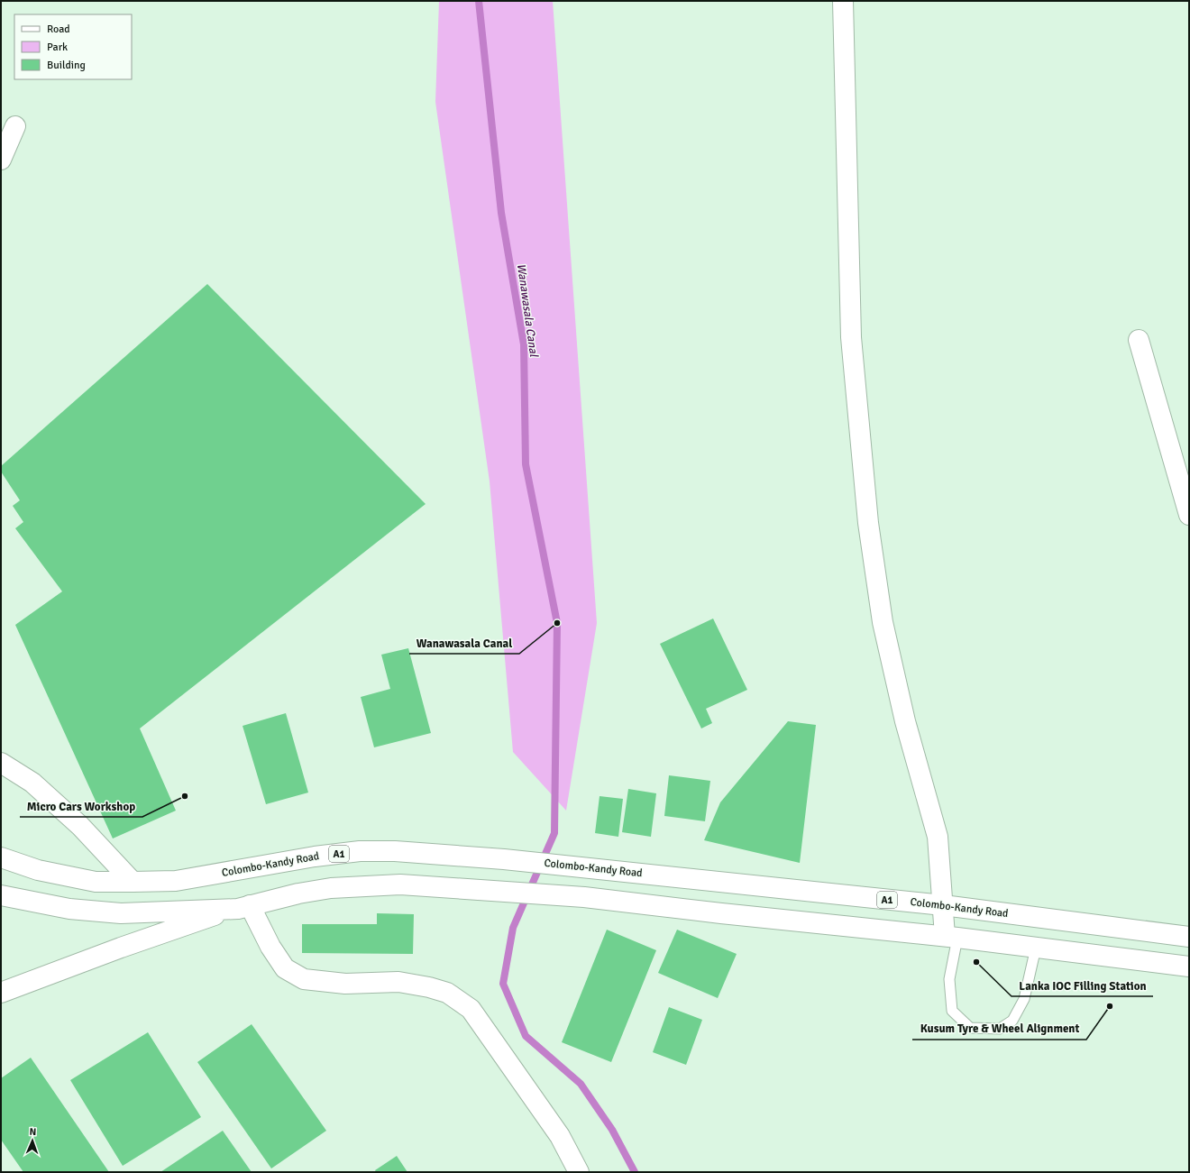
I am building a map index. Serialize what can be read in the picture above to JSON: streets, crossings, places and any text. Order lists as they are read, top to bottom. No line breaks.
{"streets":{"main road":["A1","Colombo-Kandy Road"]},"water":["Wanawasala Canal"],"places":["Wanawasala Canal","Micro Cars Workshop","Lanka IOC Filling Station","Kusum Tyre & Wheel Alignment"],"legend":["Road","Park","Building"],"north":"top"}
